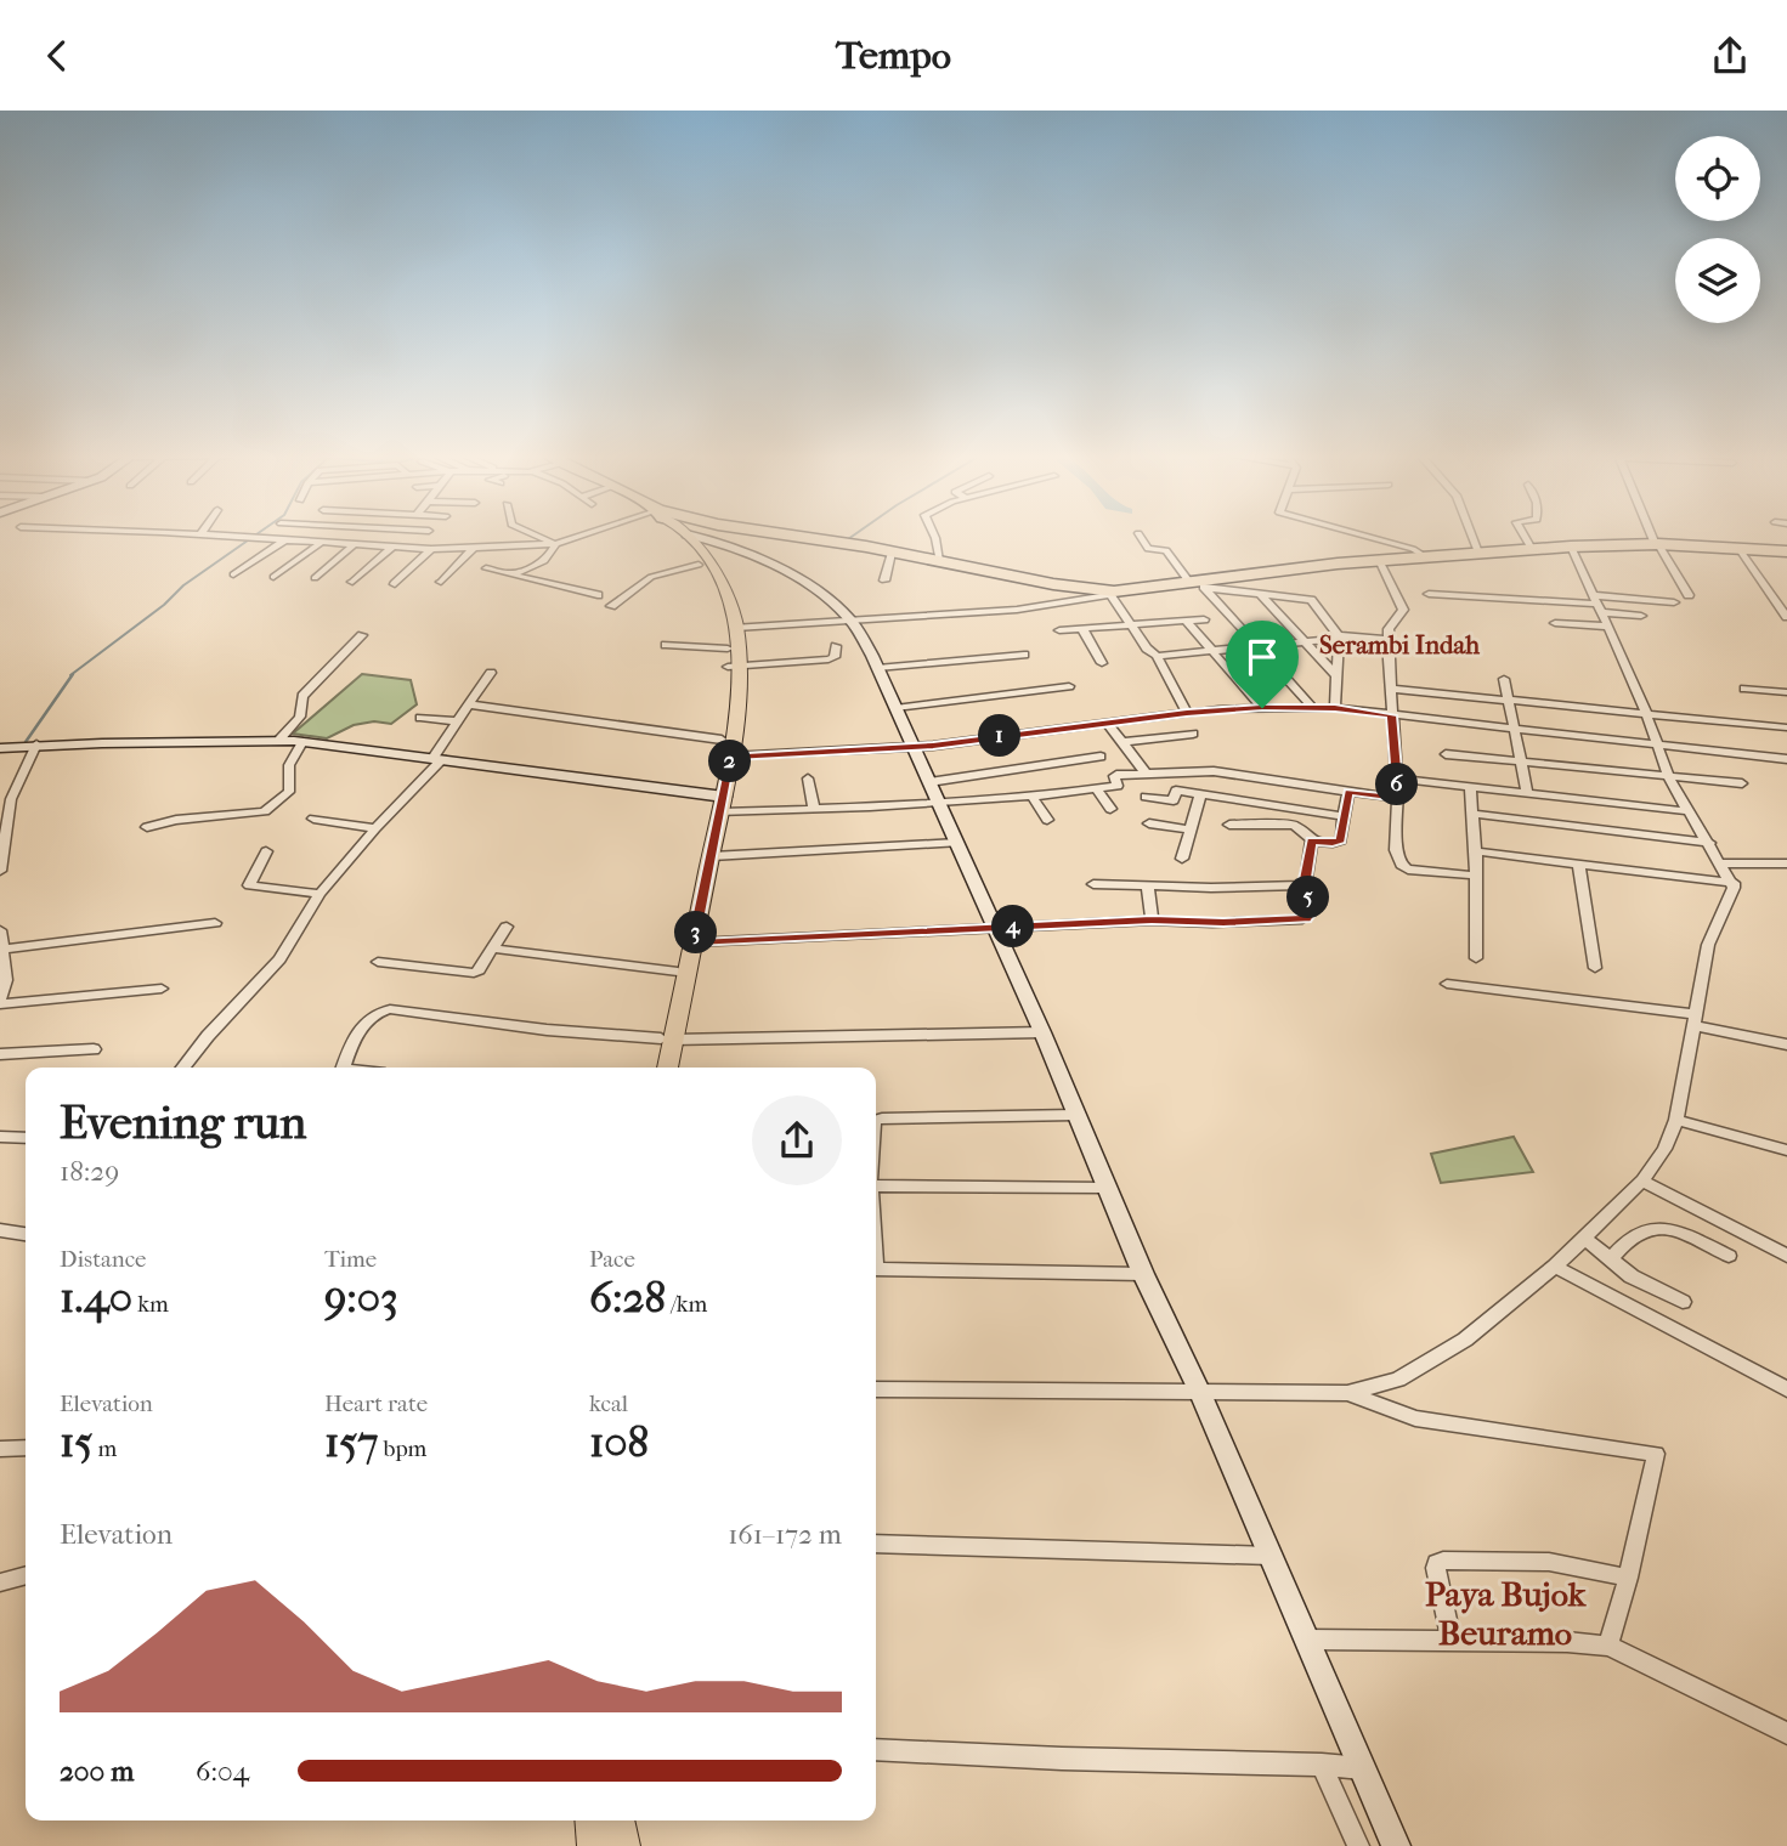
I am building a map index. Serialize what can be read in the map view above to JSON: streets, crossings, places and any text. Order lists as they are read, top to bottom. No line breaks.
{"districts":["Serambi Indah","Paya Bujok Beuramo"],"page":{"header":"Tempo","pins":["1","2","6","5","4","3"],"heading":["Evening run","18:29"],"stats":[["Distance","1.40 km"],["Time","9:03"],["Pace","6:28 /km"],["Elevation","15 m"],["Heart rate","157 bpm"],["kcal","108"]],"chart":["Elevation","161–172 m"],"list":[{"name":"200 m","note":"6:04"}]}}
